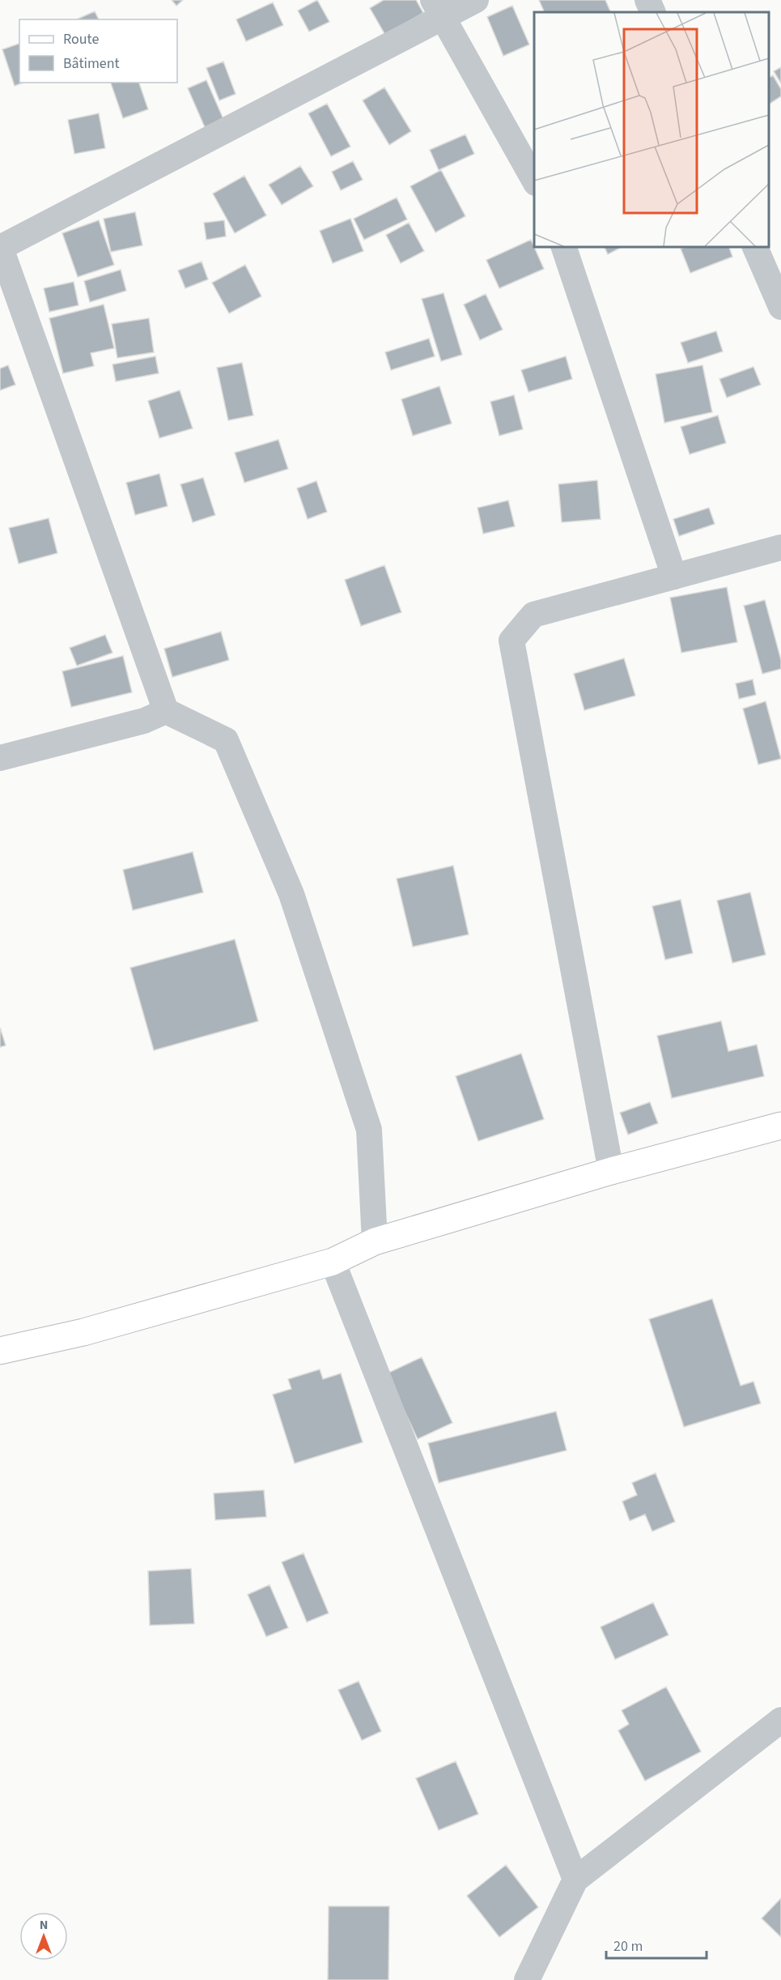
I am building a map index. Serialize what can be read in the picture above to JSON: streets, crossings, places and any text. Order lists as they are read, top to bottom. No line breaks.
{"legend":["Route","Bâtiment"],"scale_bar":"20 m","north":"top"}
